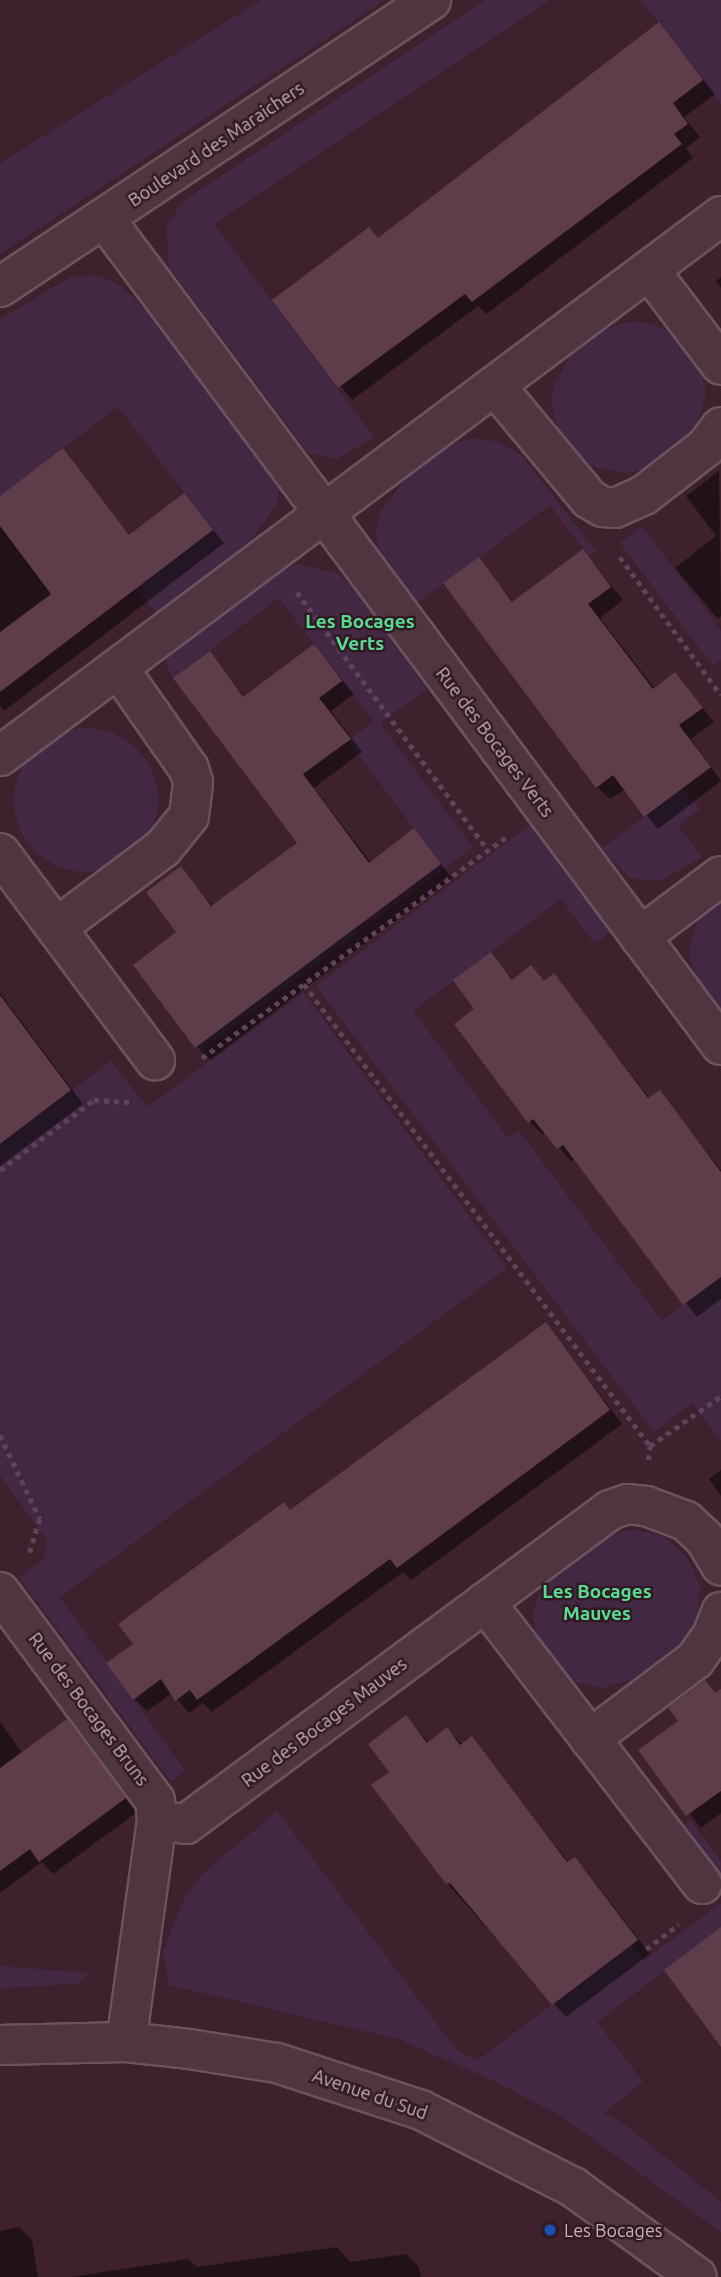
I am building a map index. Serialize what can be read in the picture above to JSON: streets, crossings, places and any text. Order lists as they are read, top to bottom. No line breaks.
{"streets":{"street":["Boulevard des Maraichers","Rue des Bocages Verts","Rue des Bocages Bruns","Rue des Bocages Mauves","Avenue du Sud"]},"crossings":[["Boulevard des Maraichers","Rue des Bocages Verts"],["Rue des Bocages Bruns","Rue des Bocages Mauves"],["Rue des Bocages Bruns","Avenue du Sud"]],"districts":["Les Bocages Verts","Les Bocages Mauves"],"places":["Les Bocages"]}
